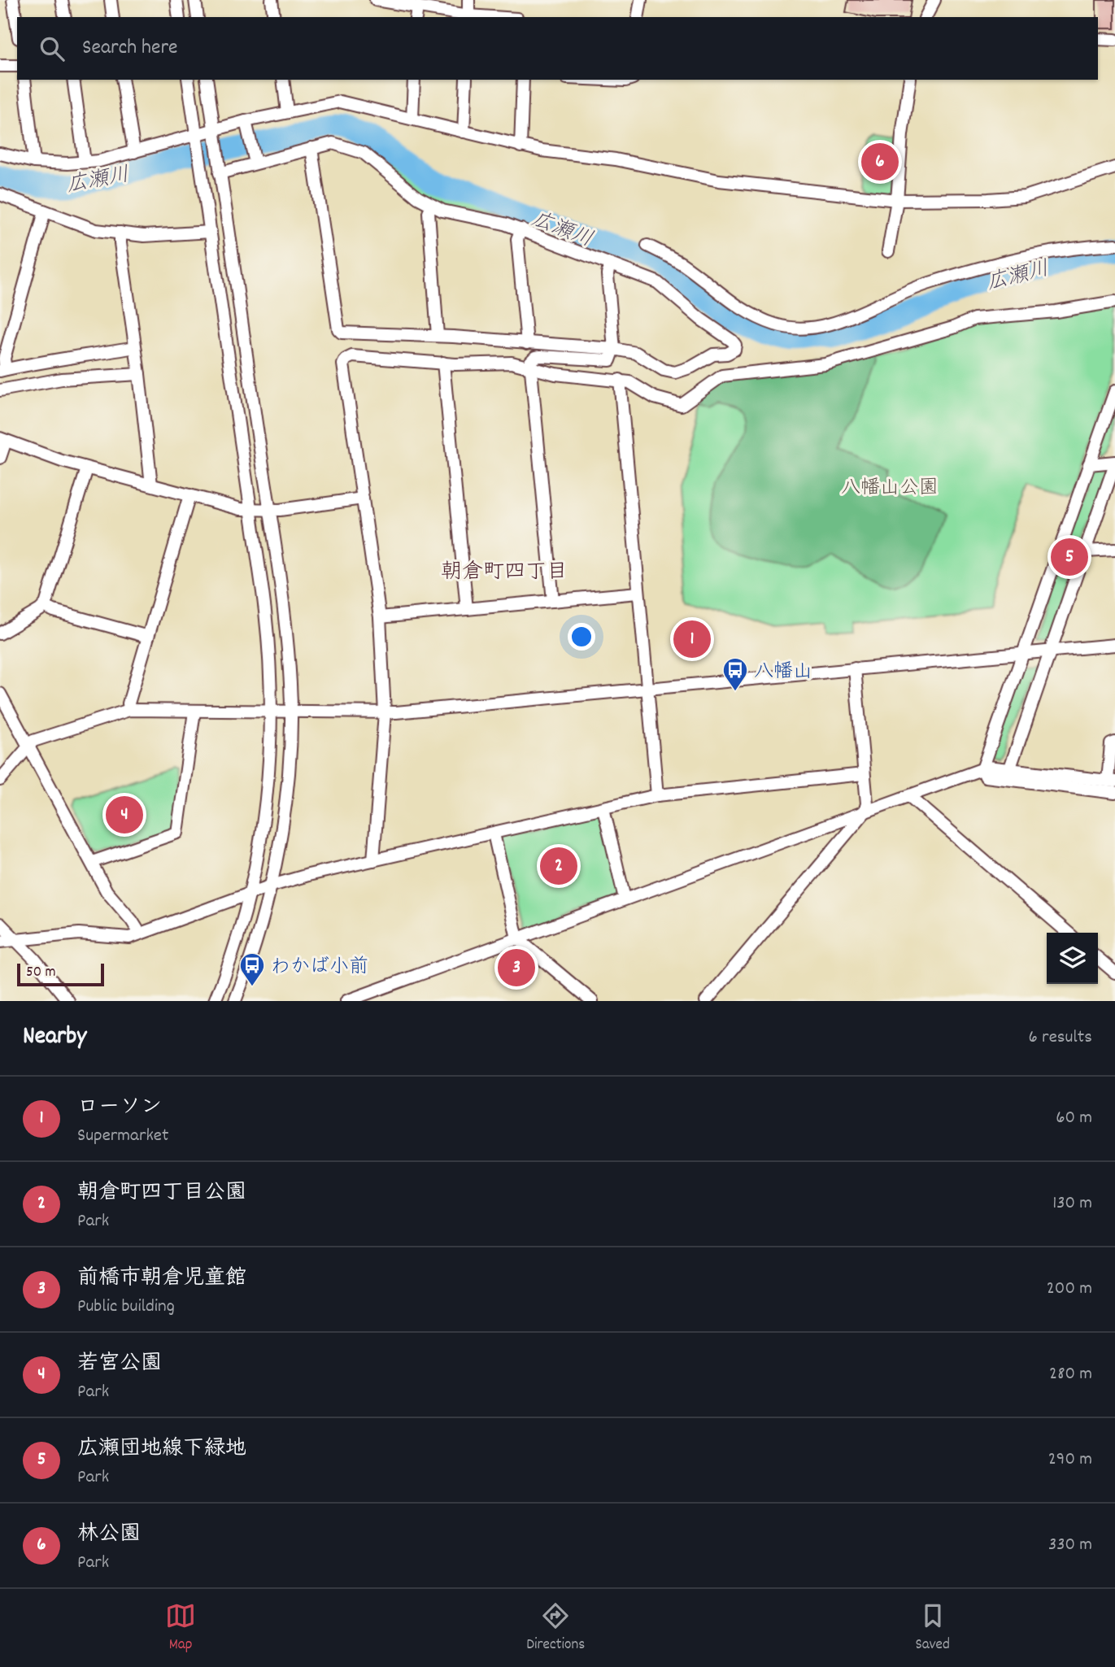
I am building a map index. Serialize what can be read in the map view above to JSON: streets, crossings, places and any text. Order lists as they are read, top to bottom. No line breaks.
{"districts":["朝倉町四丁目"],"water":["広瀬川"],"parks":["八幡山公園"],"places":{"bus stop":["八幡山","わかば小前"]},"scale_bar":"50 m","page":{"search":"Search here","pins":["6","5","1","4","2","3"],"scale":"50 m","heading":["Nearby","6 results"],"list":[{"mark":"1","name":"ローソン","note":"Supermarket","value":"60 m"},{"mark":"2","name":"朝倉町四丁目公園","note":"Park","value":"130 m"},{"mark":"3","name":"前橋市朝倉児童館","note":"Public building","value":"200 m"},{"mark":"4","name":"若宮公園","note":"Park","value":"280 m"},{"mark":"5","name":"広瀬団地線下緑地","note":"Park","value":"290 m"},{"mark":"6","name":"林公園","note":"Park","value":"330 m"}],"nav":["Map","Directions","Saved"]}}
